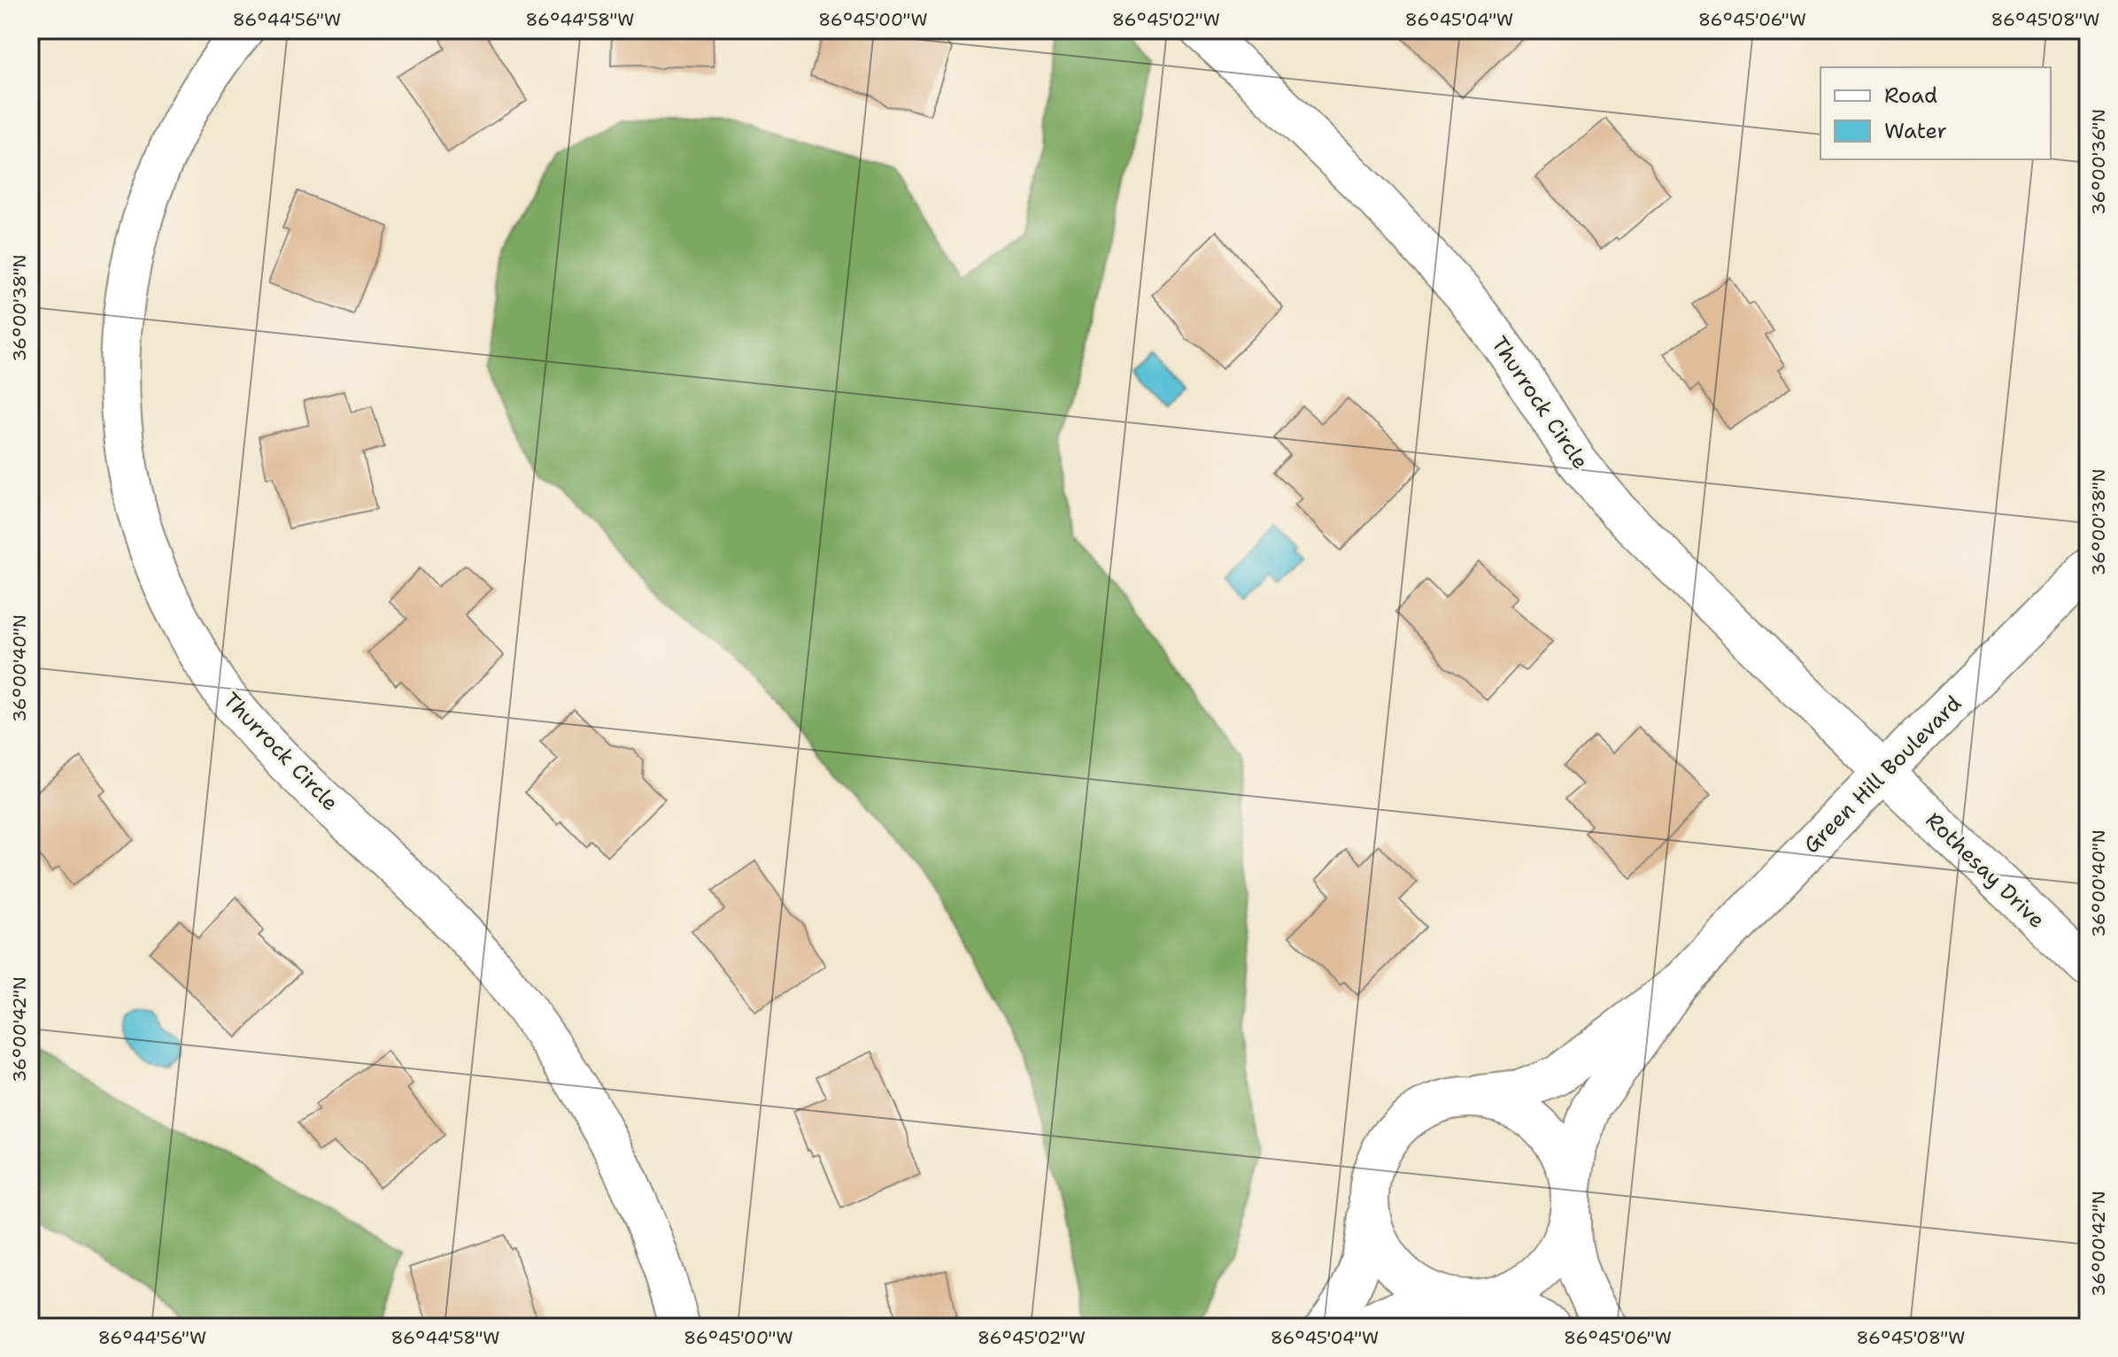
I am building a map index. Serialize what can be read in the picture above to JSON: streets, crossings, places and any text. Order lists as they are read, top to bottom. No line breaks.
{"streets":{"street":["Thurrock Circle","Green Hill Boulevard","Rothesay Drive"]},"crossings":[["Thurrock Circle","Green Hill Boulevard"],["Thurrock Circle","Rothesay Drive"],["Green Hill Boulevard","Rothesay Drive"]],"legend":["Road","Water"],"coordinates":["86°44'56\"W","86°44'58\"W","86°45'00\"W","86°45'02\"W","86°45'04\"W","86°45'06\"W","86°45'08\"W","36°00'36\"N","36°00'38\"N","36°00'40\"N","36°00'42\"N"]}
